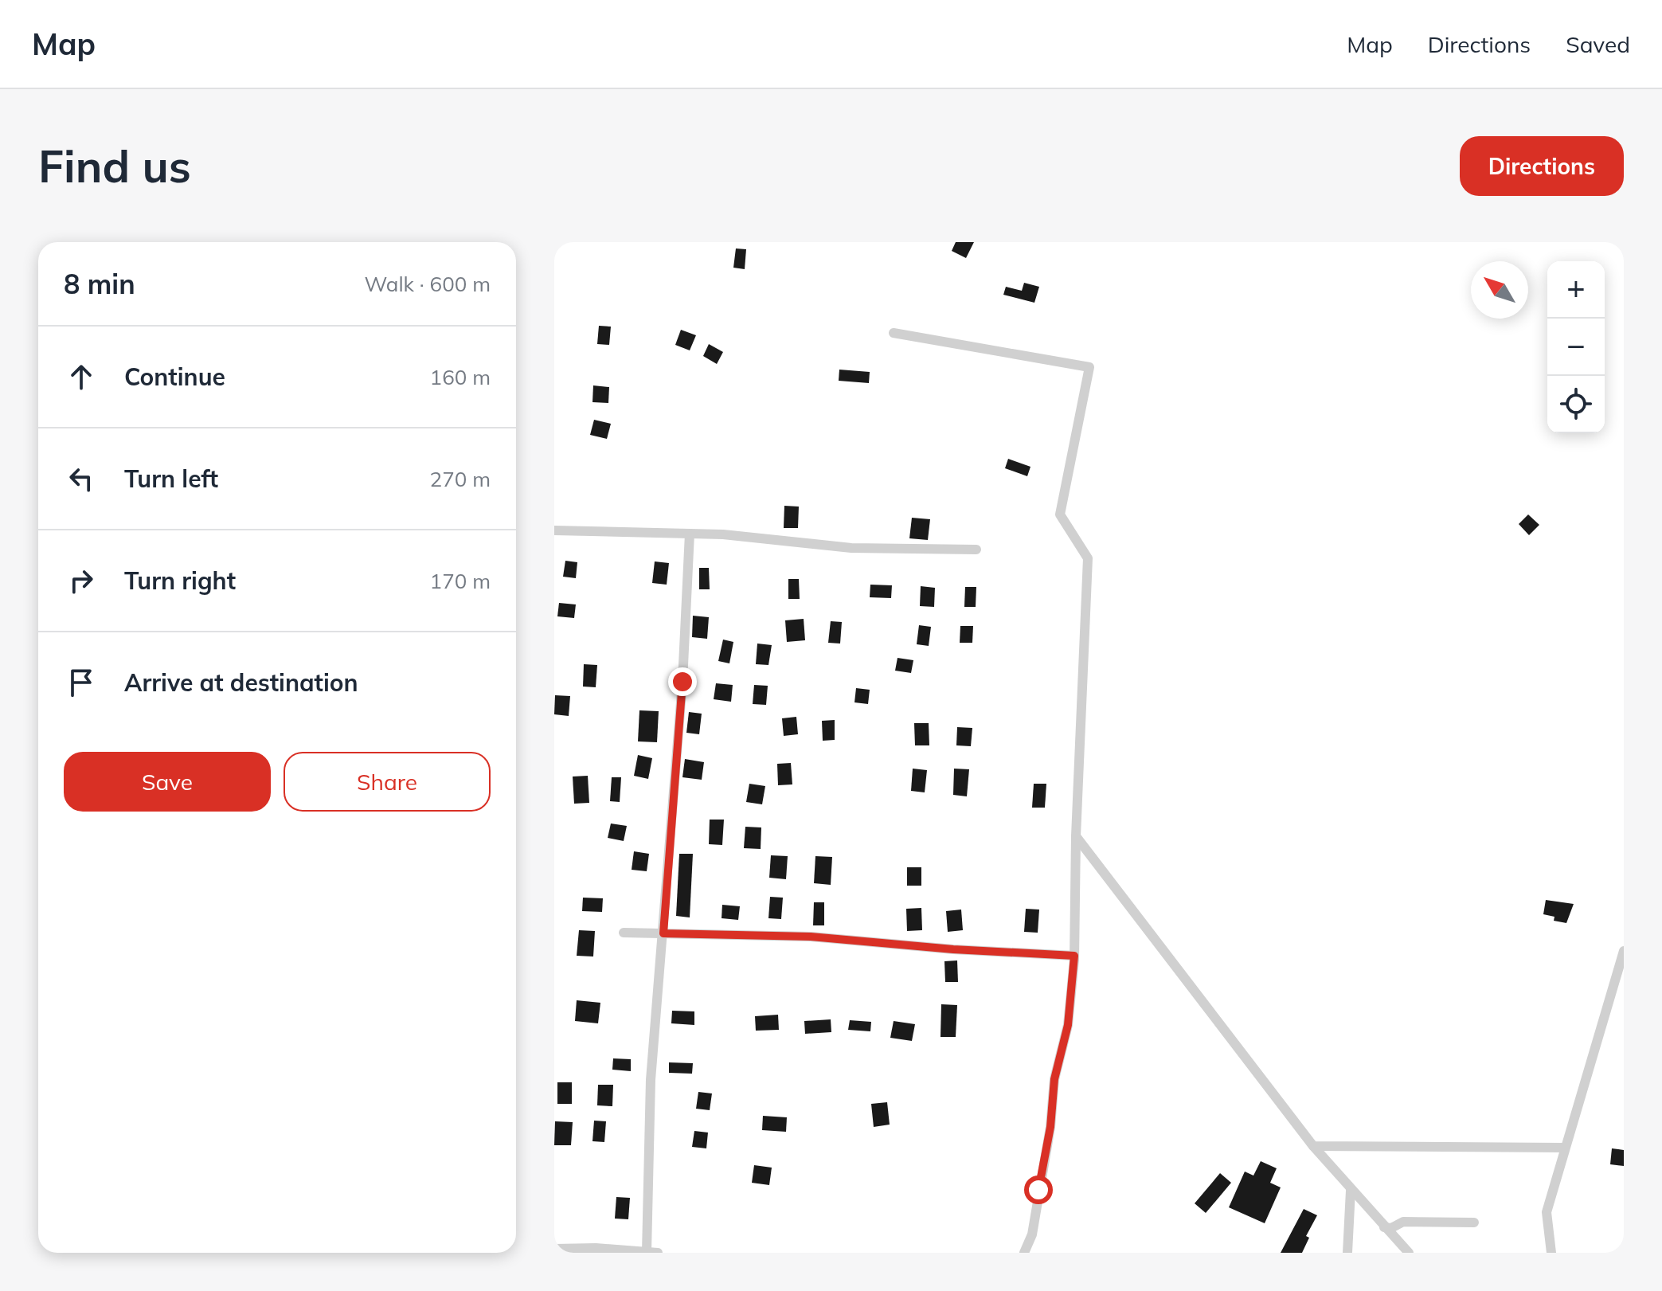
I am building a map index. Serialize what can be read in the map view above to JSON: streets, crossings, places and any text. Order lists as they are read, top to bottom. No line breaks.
{"north":"top left","page":{"header":"Map","nav":["Map","Directions","Saved"],"buttons":["Directions",["Save","Share"]],"title":"Find us","heading":["8 min","Walk · 600 m"],"map_buttons":["+","−"],"list":[["Continue","160 m"],["Turn left","270 m"],["Turn right","170 m"],"Arrive at destination"]}}
